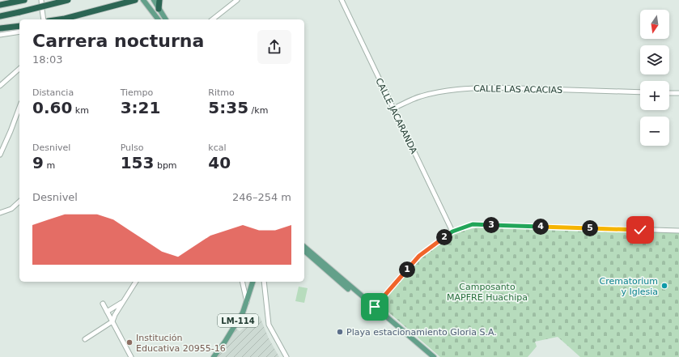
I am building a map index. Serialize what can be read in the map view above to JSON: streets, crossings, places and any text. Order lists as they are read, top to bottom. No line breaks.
{"streets":{"main road":["LM-114"],"street":["CALLE LAS ACACIAS","CALLE JACARANDA"]},"crossings":[["CALLE LAS ACACIAS","CALLE JACARANDA"]],"parks":["Camposanto MAPFRE Huachipa"],"places":["Crematorium y Iglesia","Playa estacionamiento Gloria S.A.","Institución Educativa 20955-16"],"north":"bottom","page":{"map_buttons":["+","−"],"heading":["Carrera nocturna","18:03"],"stats":[["Distancia","0.60 km"],["Tiempo","3:21"],["Ritmo","5:35 /km"],["Desnivel","9 m"],["Pulso","153 bpm"],["kcal","40"]],"chart":["Desnivel","246–254 m"],"pins":["3","4","5","2","1"]}}
